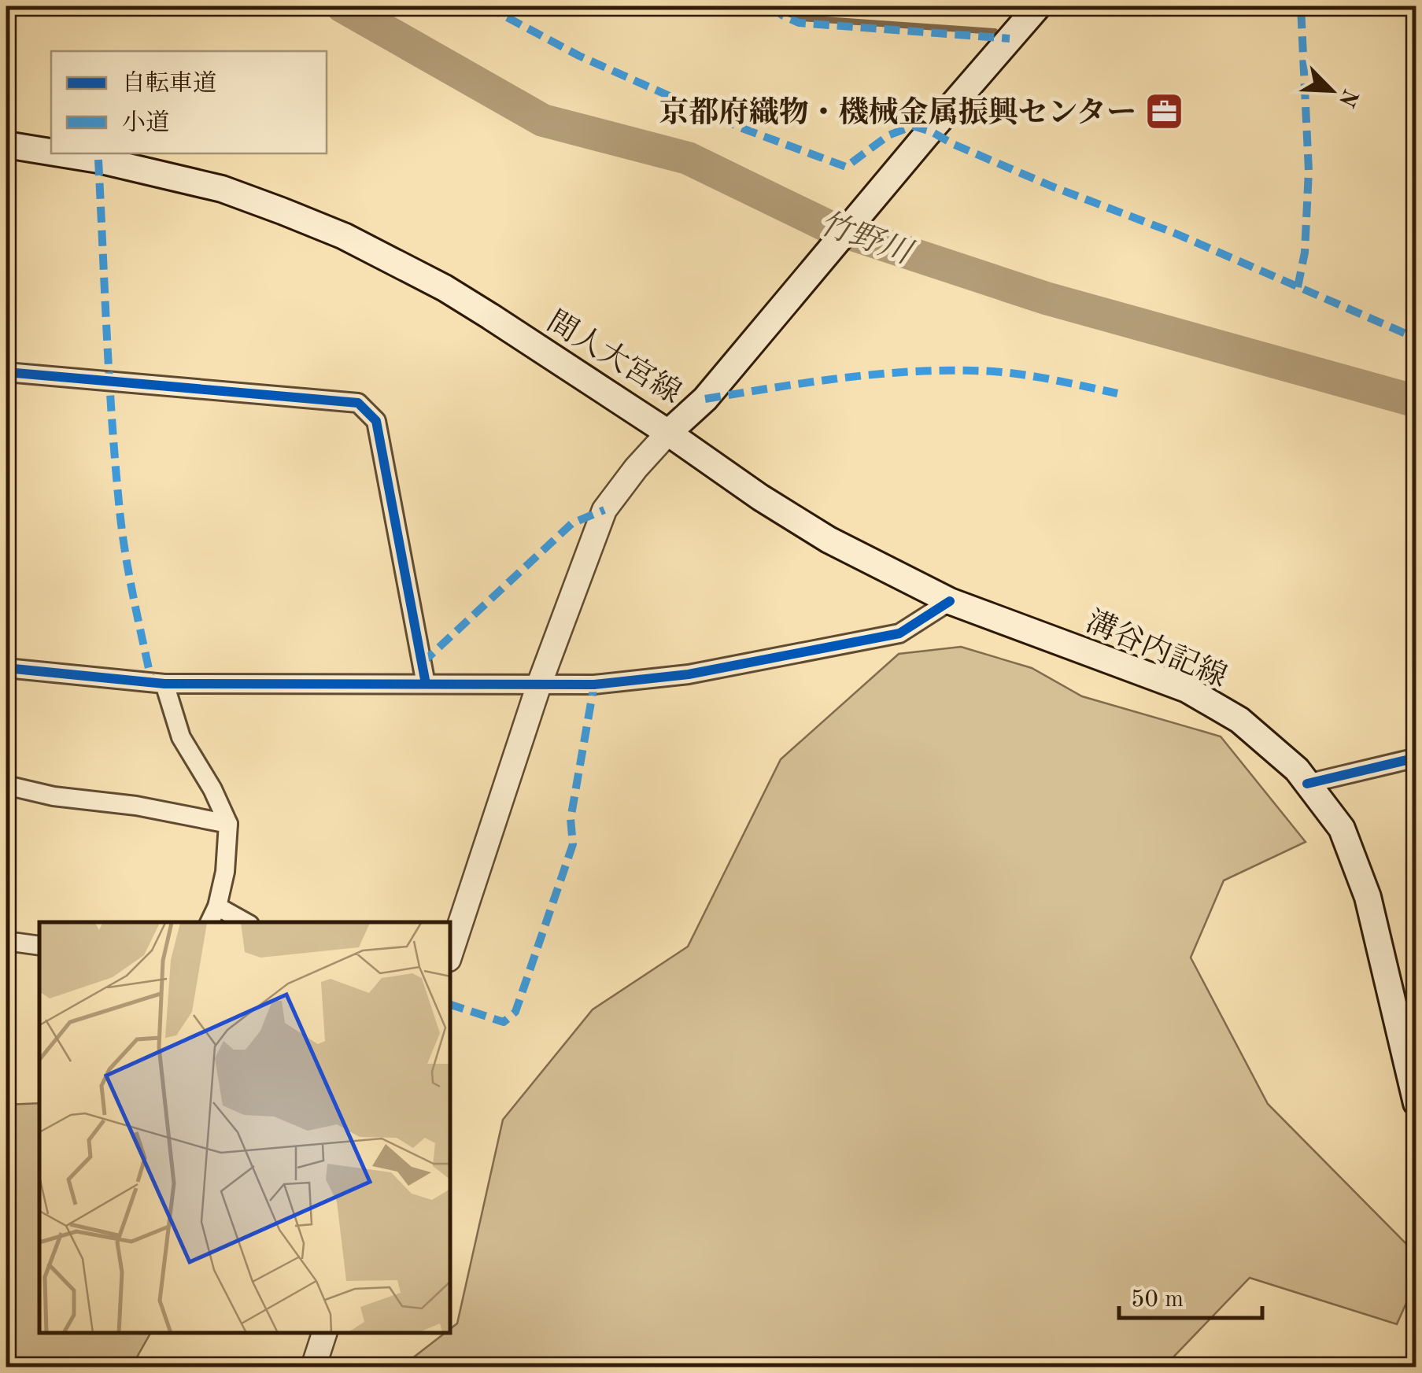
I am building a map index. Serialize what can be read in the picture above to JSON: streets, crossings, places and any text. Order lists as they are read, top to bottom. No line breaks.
{"streets":{"main road":["間人大宮線","溝谷内記線"]},"crossings":[["間人大宮線","溝谷内記線"]],"water":["竹野川"],"places":{"office":["京都府織物・機械金属振興センター"]},"legend":["自転車道","小道"],"scale_bar":"50 m","north":"bottom right"}
